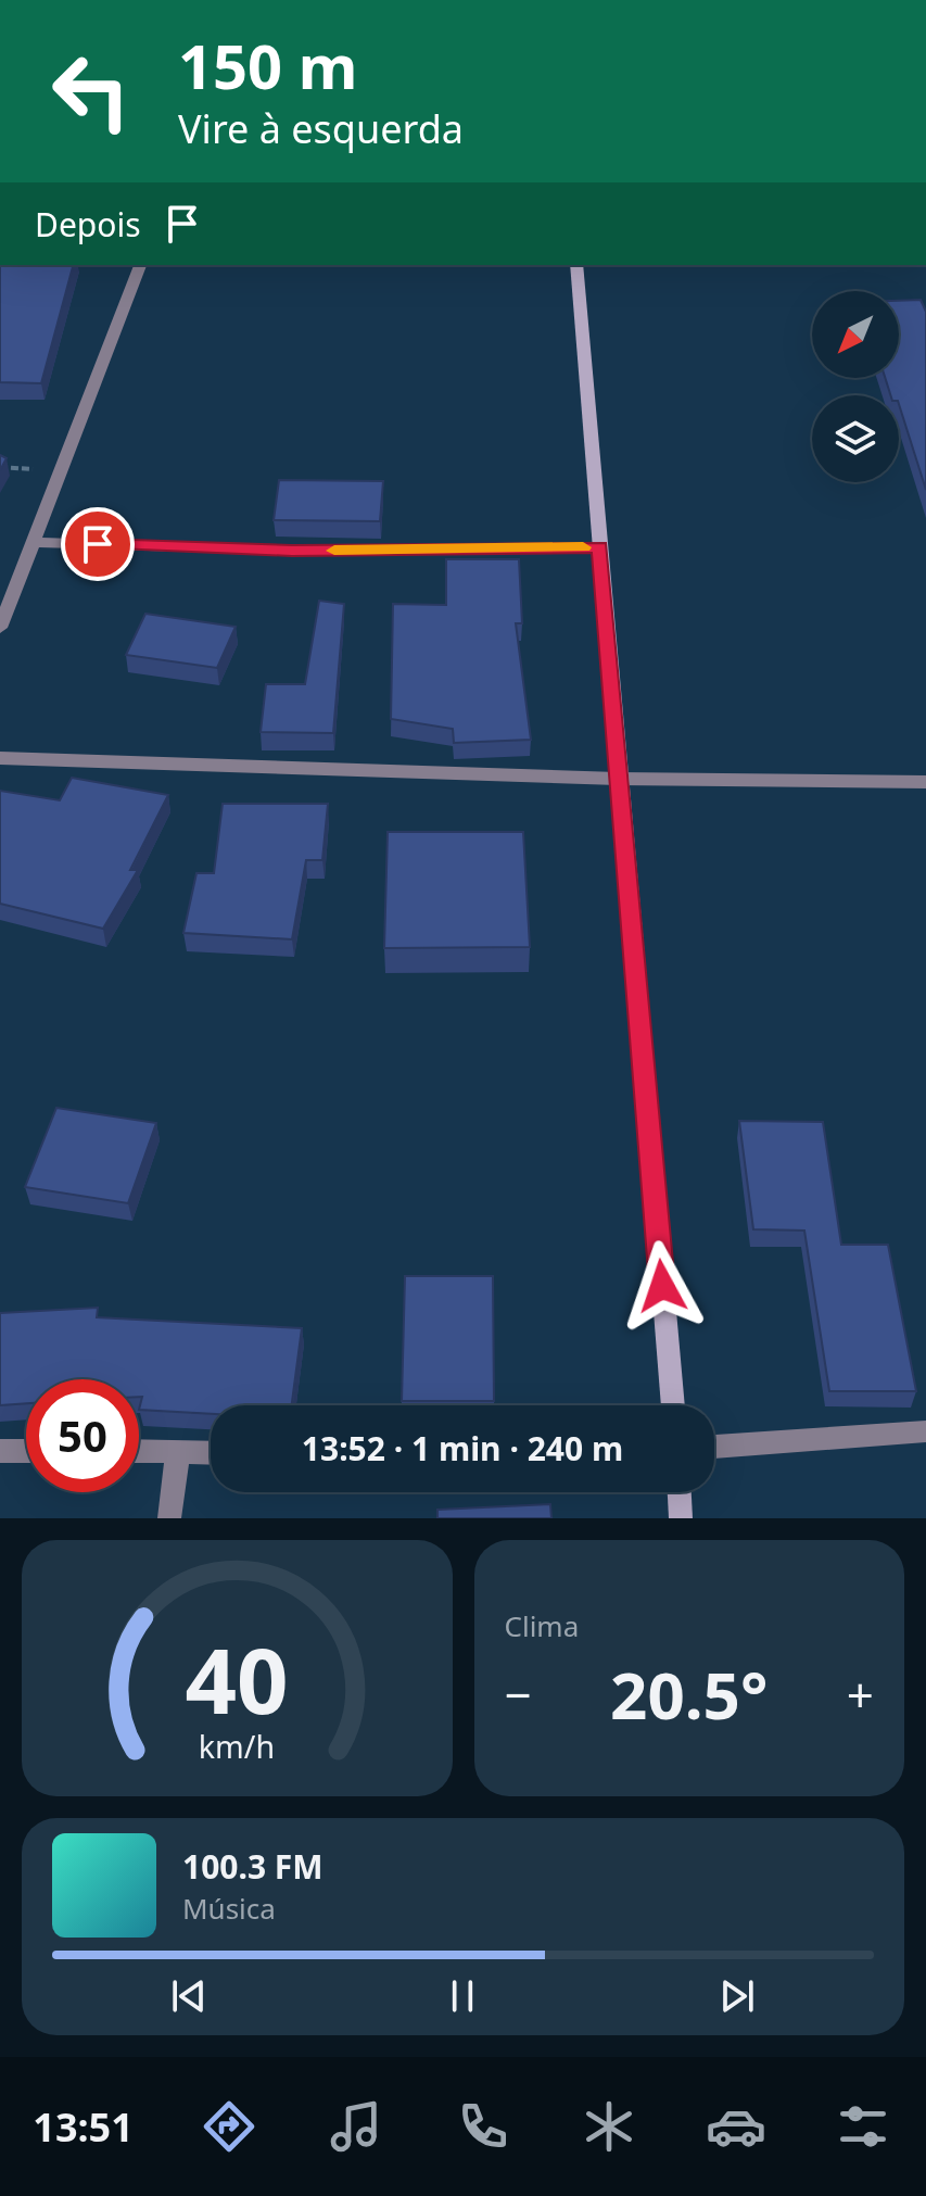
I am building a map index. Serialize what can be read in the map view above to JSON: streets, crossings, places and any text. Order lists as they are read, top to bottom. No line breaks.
{"north":"bottom left","page":{"turn":["150 m","Vire à esquerda"],"then":"Depois","limit":"50","trip":"13:52 · 1 min · 240 m","tile":"Clima","heat":["−","20.5°","+"],"song":["100.3 FM","Música"],"tabs":"13:51","gauge":["40","km/h"]}}
